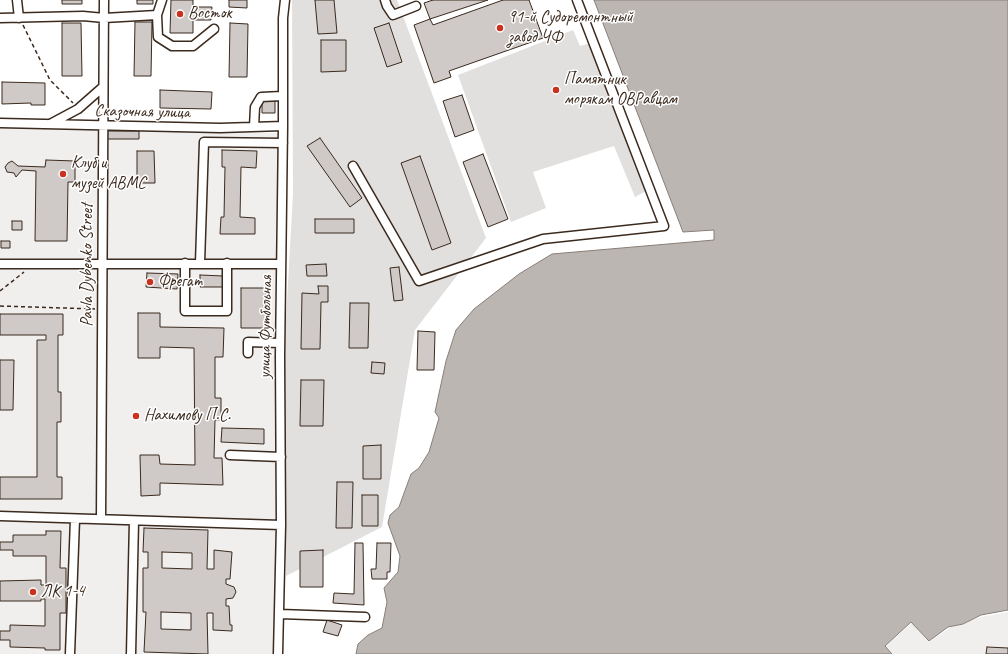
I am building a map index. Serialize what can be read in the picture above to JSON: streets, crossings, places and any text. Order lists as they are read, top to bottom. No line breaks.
{"streets":{"street":["Сказочная улица","Pavla Dybenko Street","улица Футбольная"]},"crossings":[["Сказочная улица","Pavla Dybenko Street"],["Сказочная улица","улица Футбольная"]],"places":["Восток","91-й Судоремонтный завод ЧФ","Памятник морякам ОВРавцам","Клуб и музей АВМС","Фрегат","Нахимову П.С.","ЛК 1-4"]}
